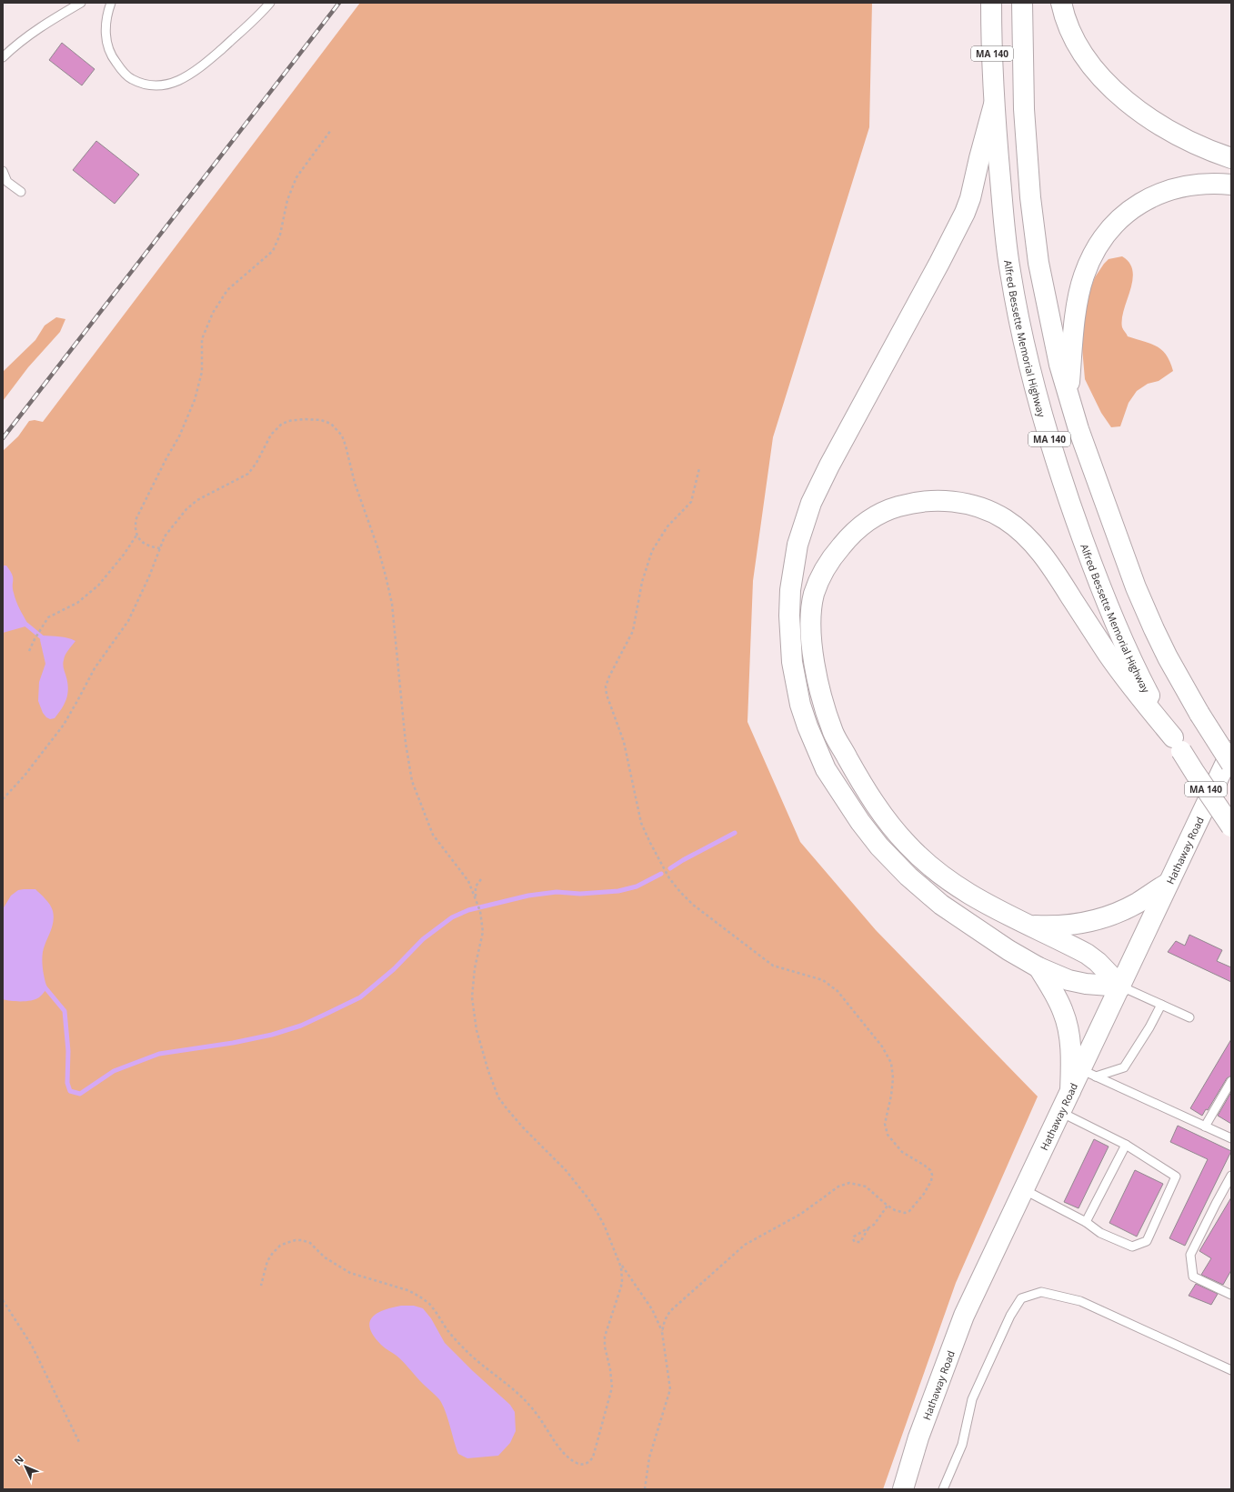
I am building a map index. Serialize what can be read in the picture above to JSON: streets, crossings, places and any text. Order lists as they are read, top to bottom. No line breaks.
{"streets":{"main road":["MA 140","Alfred Bessette Memorial Highway","Hathaway Road"]},"north":"top left"}
